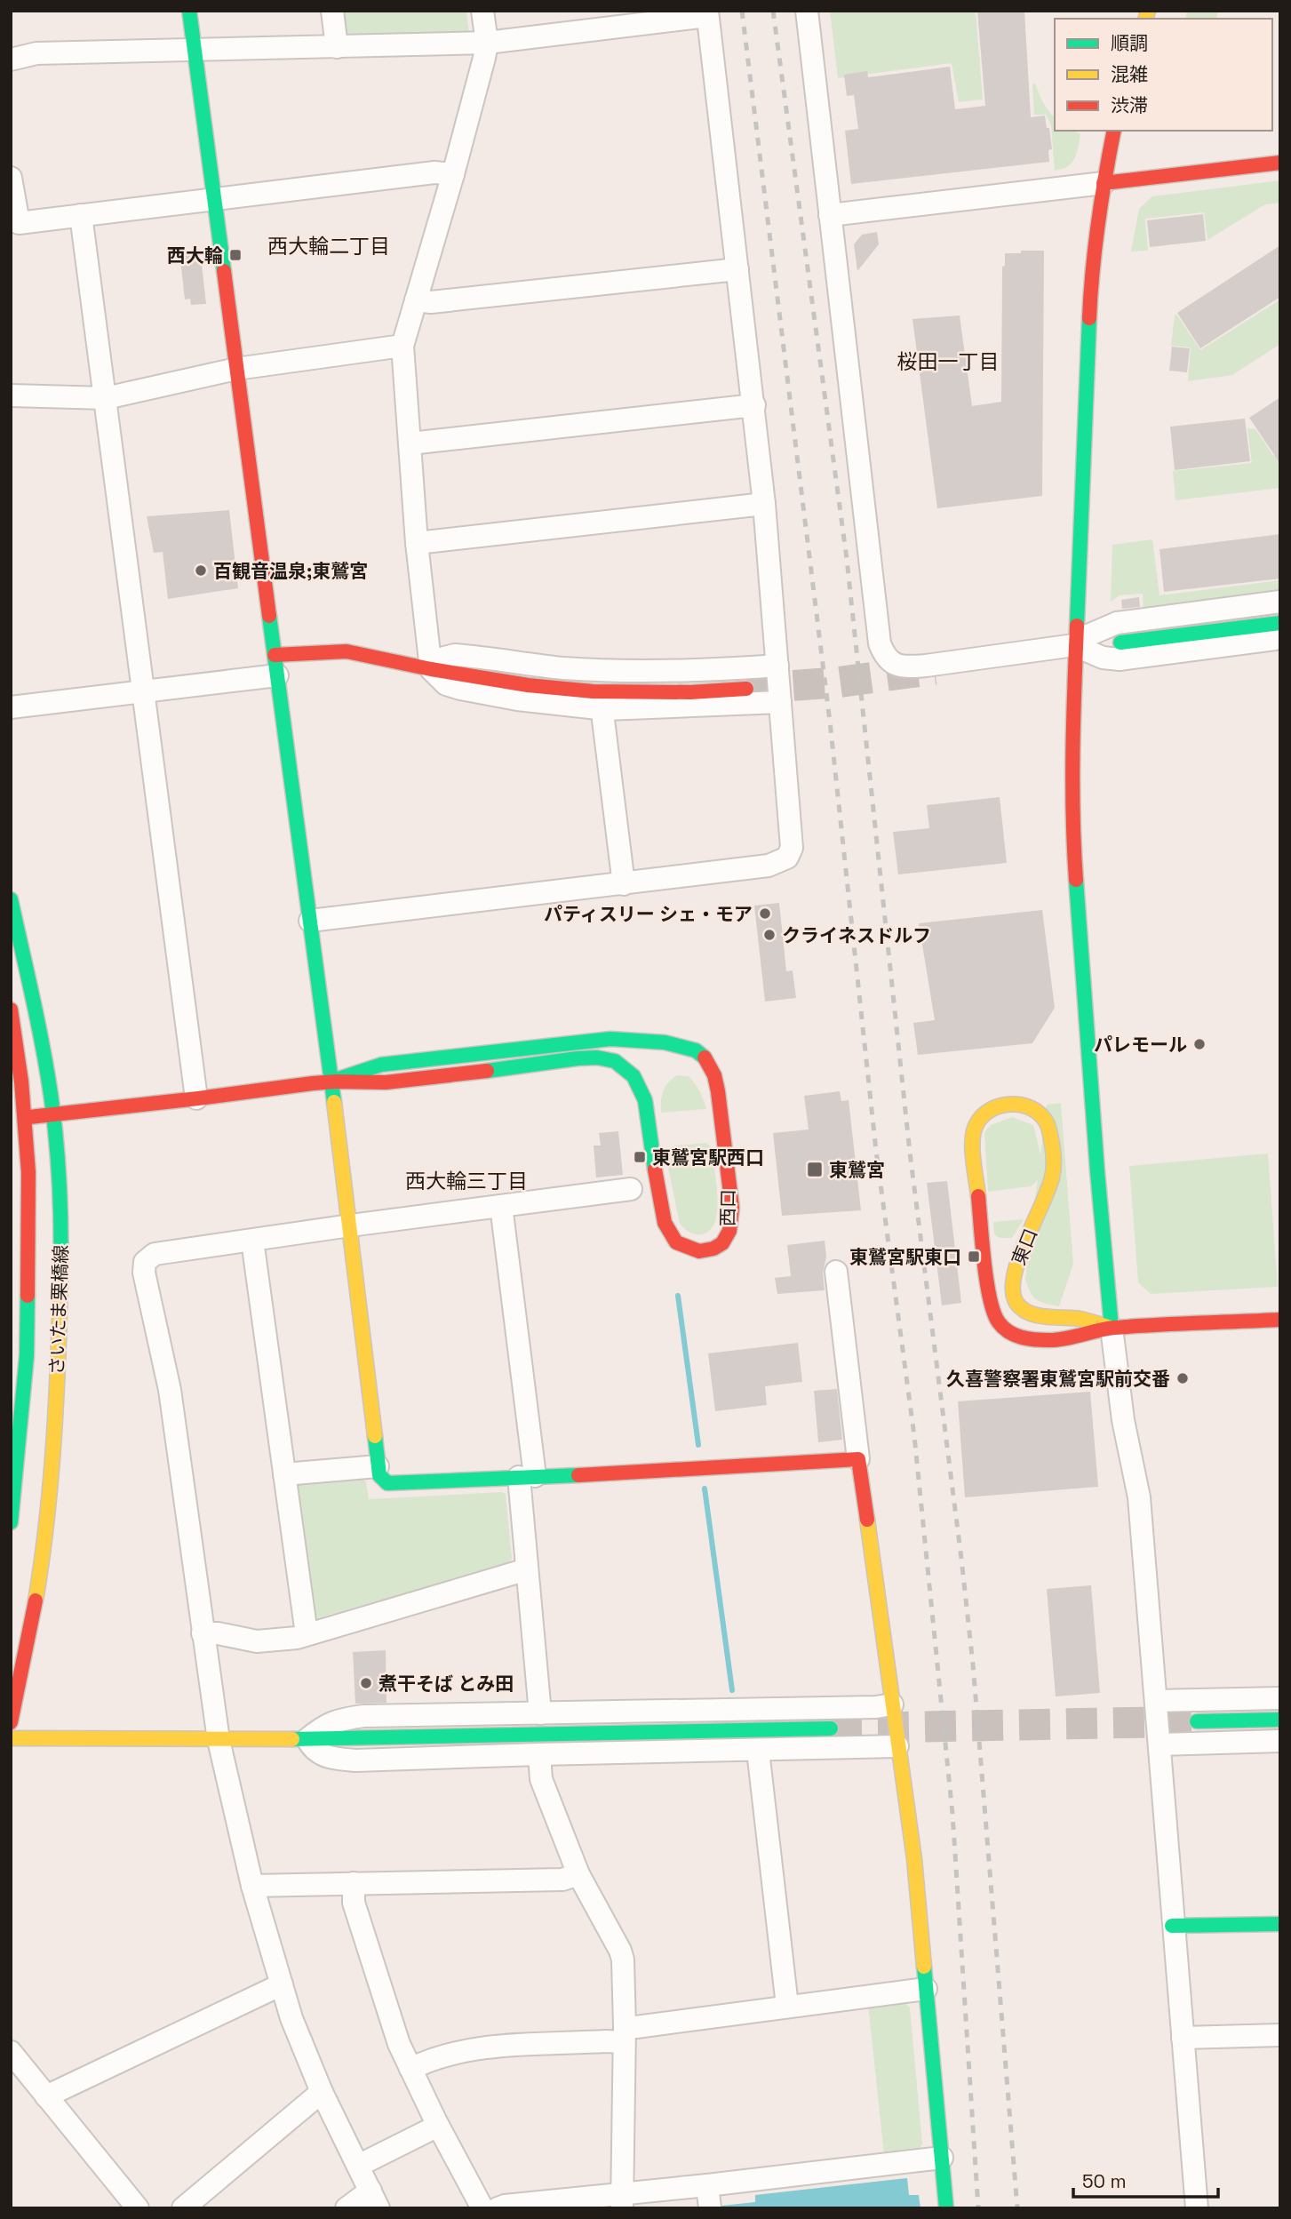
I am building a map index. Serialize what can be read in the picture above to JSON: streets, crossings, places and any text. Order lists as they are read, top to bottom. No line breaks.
{"streets":{"street":["西口","東口","さいたま栗橋線"]},"districts":["西大輪二丁目","桜田一丁目","西大輪三丁目"],"places":{"transit":["西大輪","東鷲宮駅西口","東鷲宮","東鷲宮駅東口"],"other":["百観音温泉;東鷲宮","パティスリー シェ・モア","クライネスドルフ","パレモール","久喜警察署東鷲宮駅前交番","煮干そば とみ田"]},"legend":["順調","混雑","渋滞"],"scale_bar":"50 m"}
